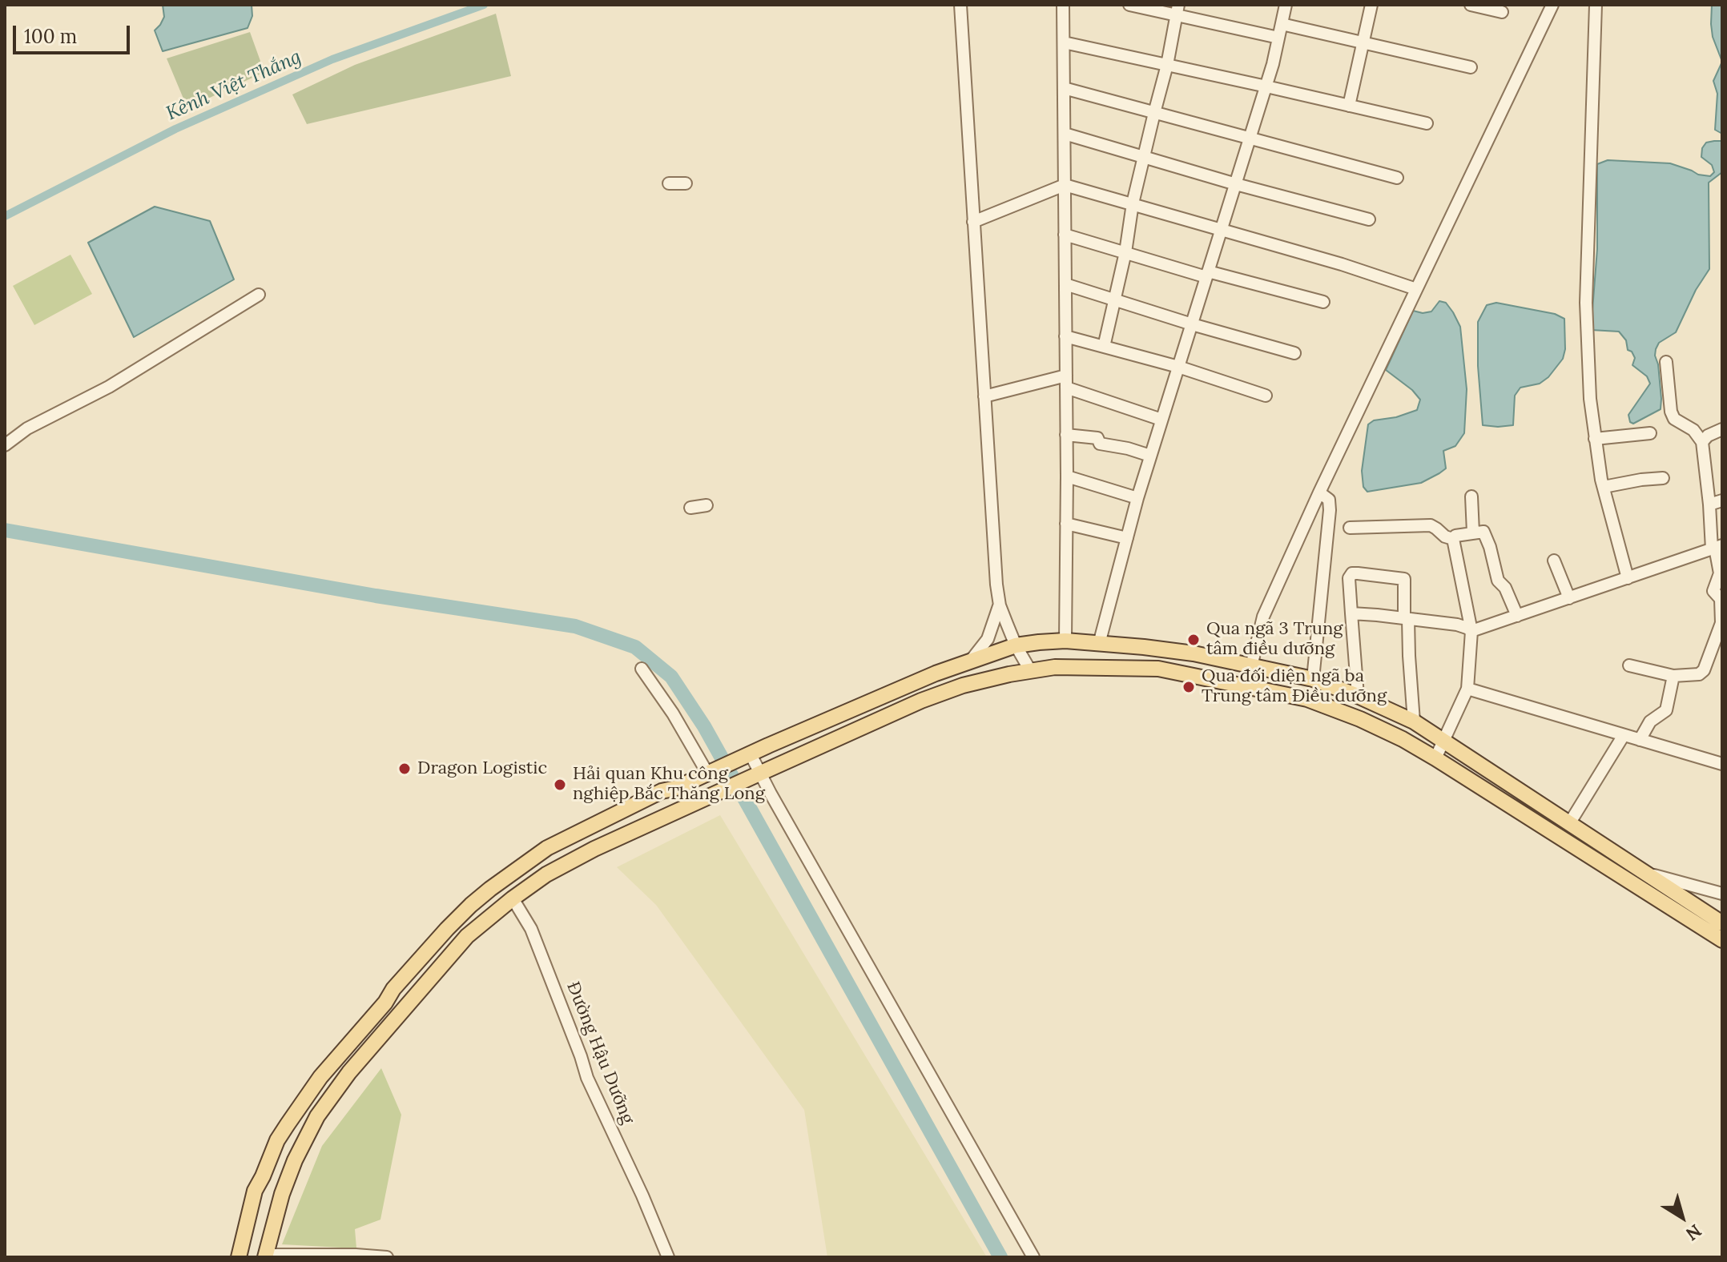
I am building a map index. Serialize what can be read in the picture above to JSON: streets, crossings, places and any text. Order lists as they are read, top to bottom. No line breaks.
{"streets":{"street":["Đường Hậu Dưỡng"]},"water":["Kênh Việt Thắng"],"places":["Qua ngã 3 Trung tâm điều dưỡng","Qua đối diện ngã ba Trung tâm Điều dưỡng","Dragon Logistic","Hải quan Khu công nghiệp Bắc Thăng Long"],"scale_bar":"100 m","north":"bottom right"}
